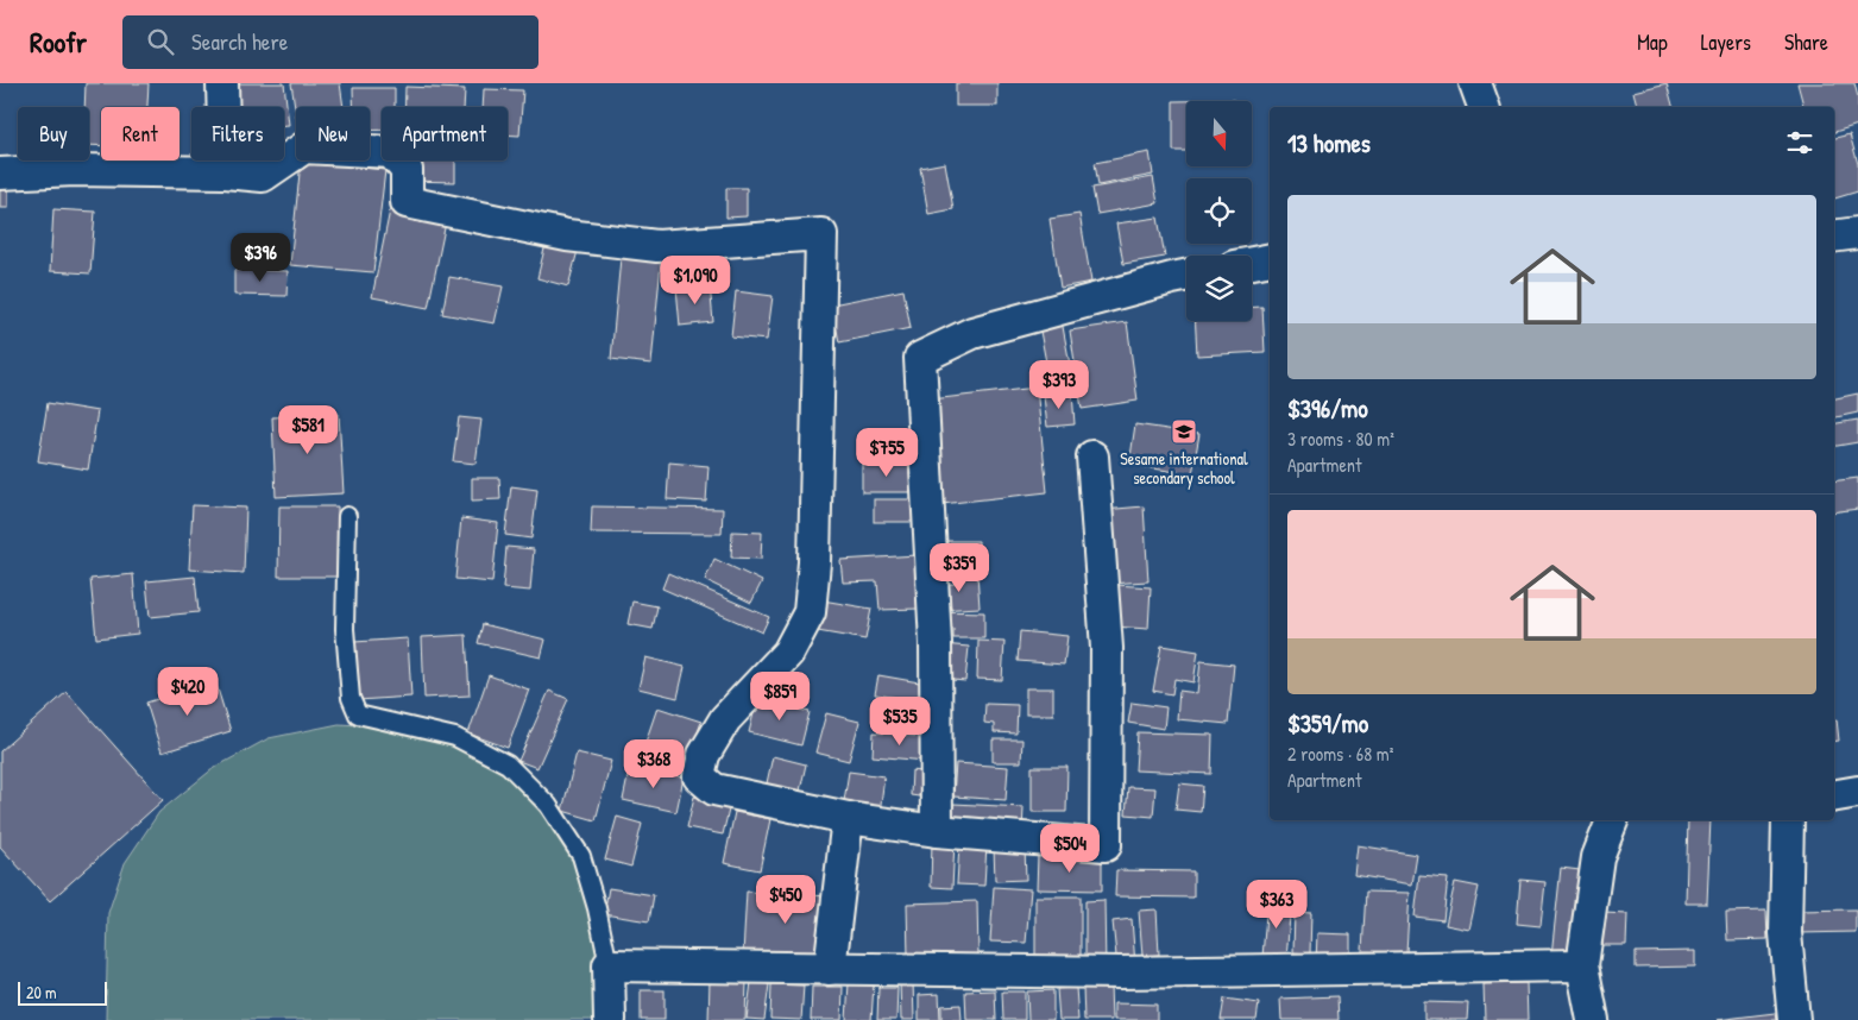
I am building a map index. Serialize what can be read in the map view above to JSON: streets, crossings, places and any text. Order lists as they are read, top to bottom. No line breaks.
{"places":{"school or university":["Sesame international secondary school"]},"scale_bar":"20 m","north":"bottom","page":{"header":"Roofr","search":"Search here","nav":["Map","Layers","Share"],"chip":["Buy","Rent","Filters","New","Apartment"],"heading":"13 homes","list":[{"name":"$396/mo","note":"3 rooms · 80 m² · Apartment"},{"name":"$359/mo","note":"2 rooms · 68 m² · Apartment"}],"price":["$396","$1,090","$393","$581","$755","$359","$420","$859","$535","$368","$504","$450","$363"],"scale":"20 m"}}
